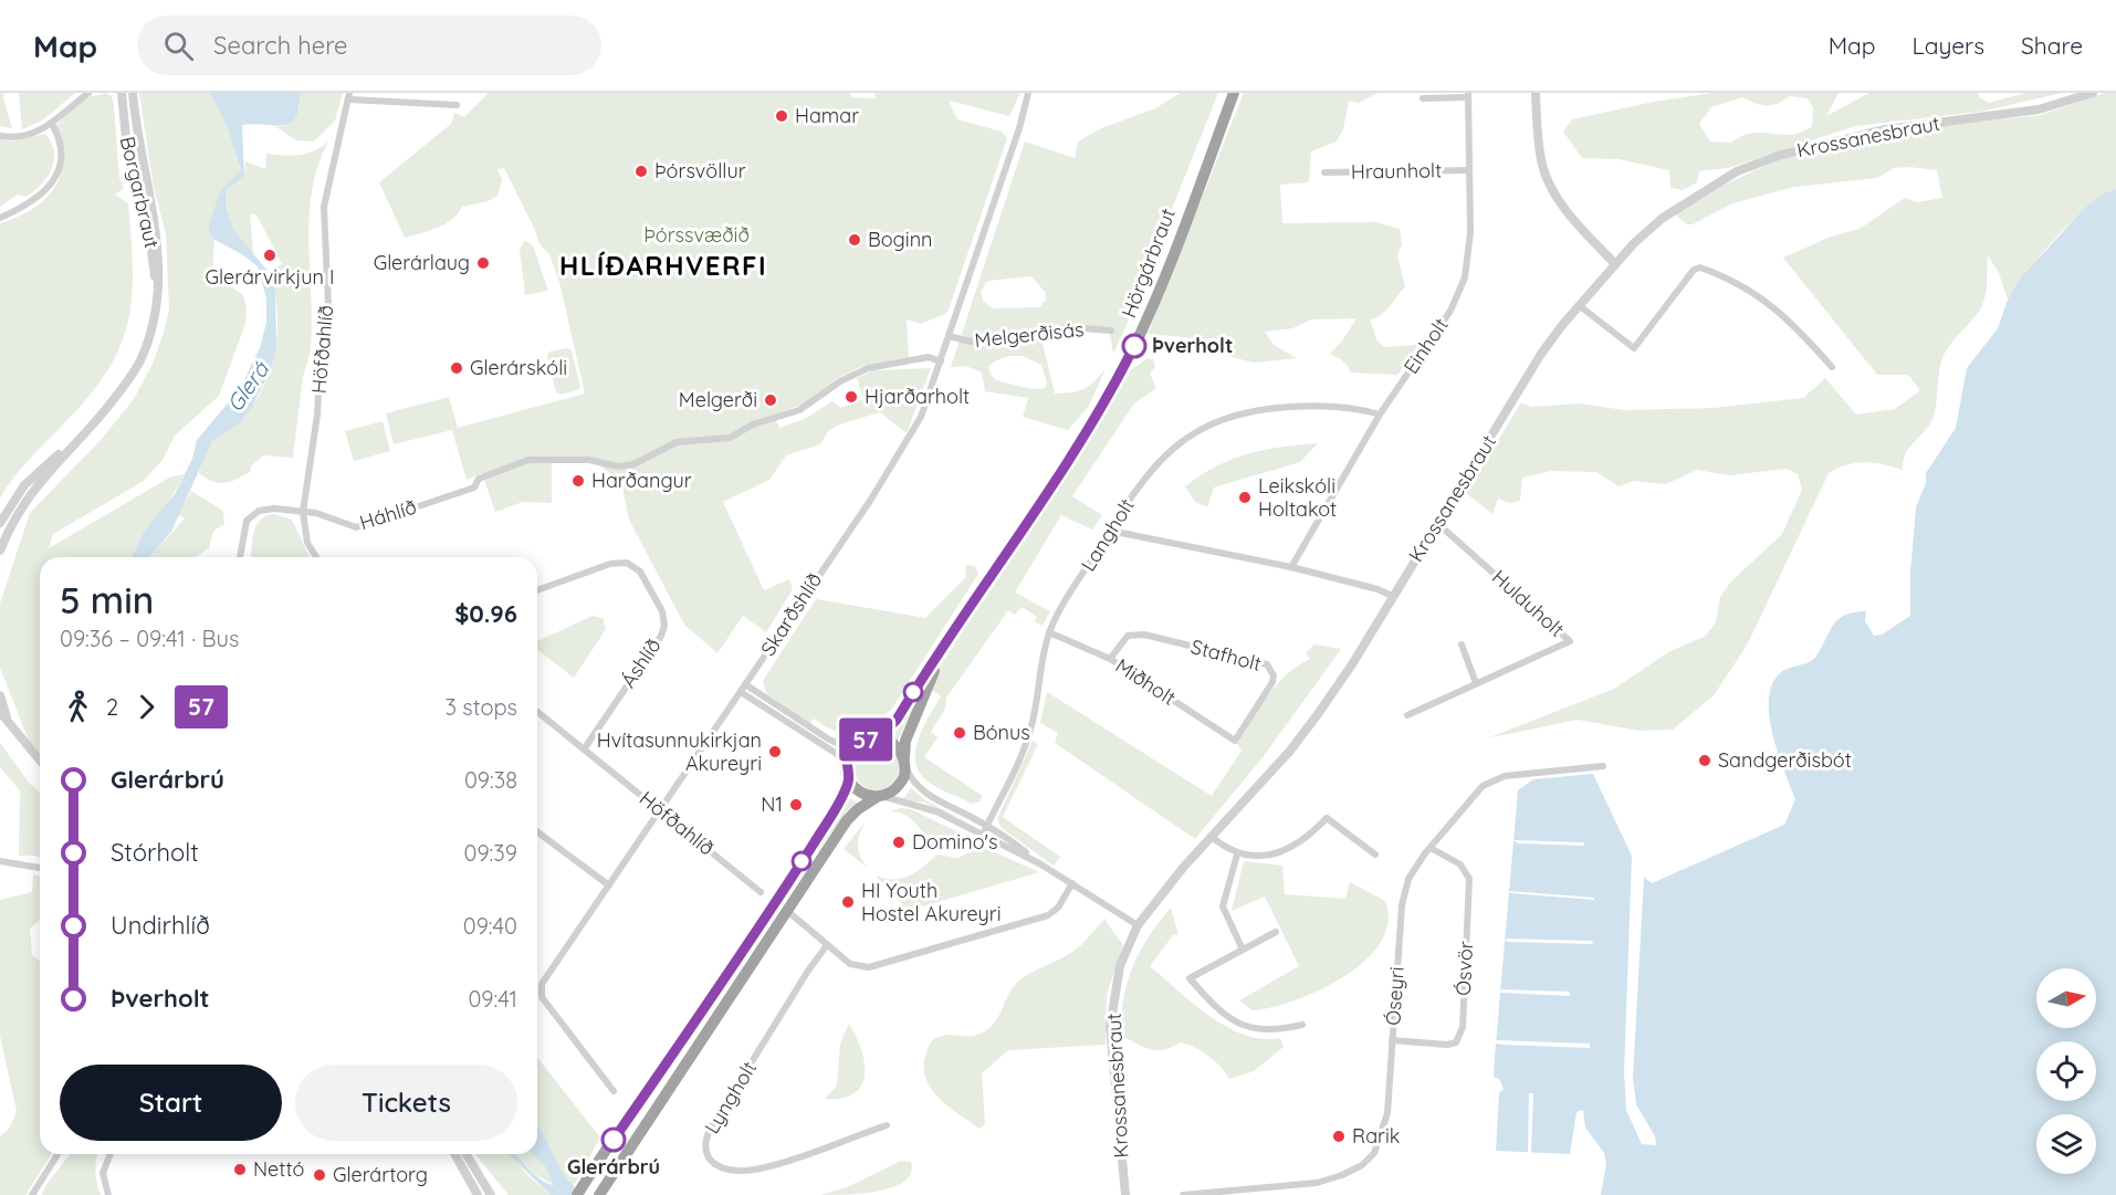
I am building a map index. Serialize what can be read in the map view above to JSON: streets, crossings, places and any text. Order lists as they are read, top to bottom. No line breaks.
{"streets":{"highway":["Hörgárbraut"],"street":["Krossanesbraut","Hraunholt","Borgarbraut","Melgerðisás","Einholt","Höfðahlíð","Háhlíð","Langholt","Hulduholt","Skarðshlíð","Stafholt","Áshlíð","Miðholt","Ósvör","Óseyri","Lyngholt"]},"crossings":[["Krossanesbraut","Hulduholt"],["Hraunholt","Einholt"],["Melgerðisás","Skarðshlíð"],["Einholt","Langholt"],["Höfðahlíð","Háhlíð"],["Höfðahlíð","Skarðshlíð"],["Höfðahlíð","Áshlíð"],["Háhlíð","Skarðshlíð"],["Langholt","Miðholt"],["Stafholt","Miðholt"],["Ósvör","Óseyri"]],"districts":["HLÍÐARHVERFI"],"water":["Glerá"],"parks":["Þórssvæðið"],"places":["Hamar","Þórsvöllur","Boginn","Glerárvirkjun I","Glerárlaug","Þverholt","Glerárskóli","Hjarðarholt","Melgerði","Harðangur","Leikskóli Holtakot","Bónus","Hvítasunnukirkjan Akureyri","Sandgerðisbót","N1","Domino's","HI Youth Hostel Akureyri","Rarik","Glerárbrú","Nettó","Glerártorg"],"lines":["bus line 57"],"north":"right","page":{"header":"Map","search":"Search here","nav":["Map","Layers","Share"],"on_map":"57","heading":["5 min","09:36 – 09:41 · Bus","$0.96"],"legs":["2","57","3 stops"],"list":[{"name":"Glerárbrú","value":"09:38"},{"name":"Stórholt","value":"09:39"},{"name":"Undirhlíð","value":"09:40"},{"name":"Þverholt","value":"09:41"}],"buttons":["Start","Tickets"]}}
